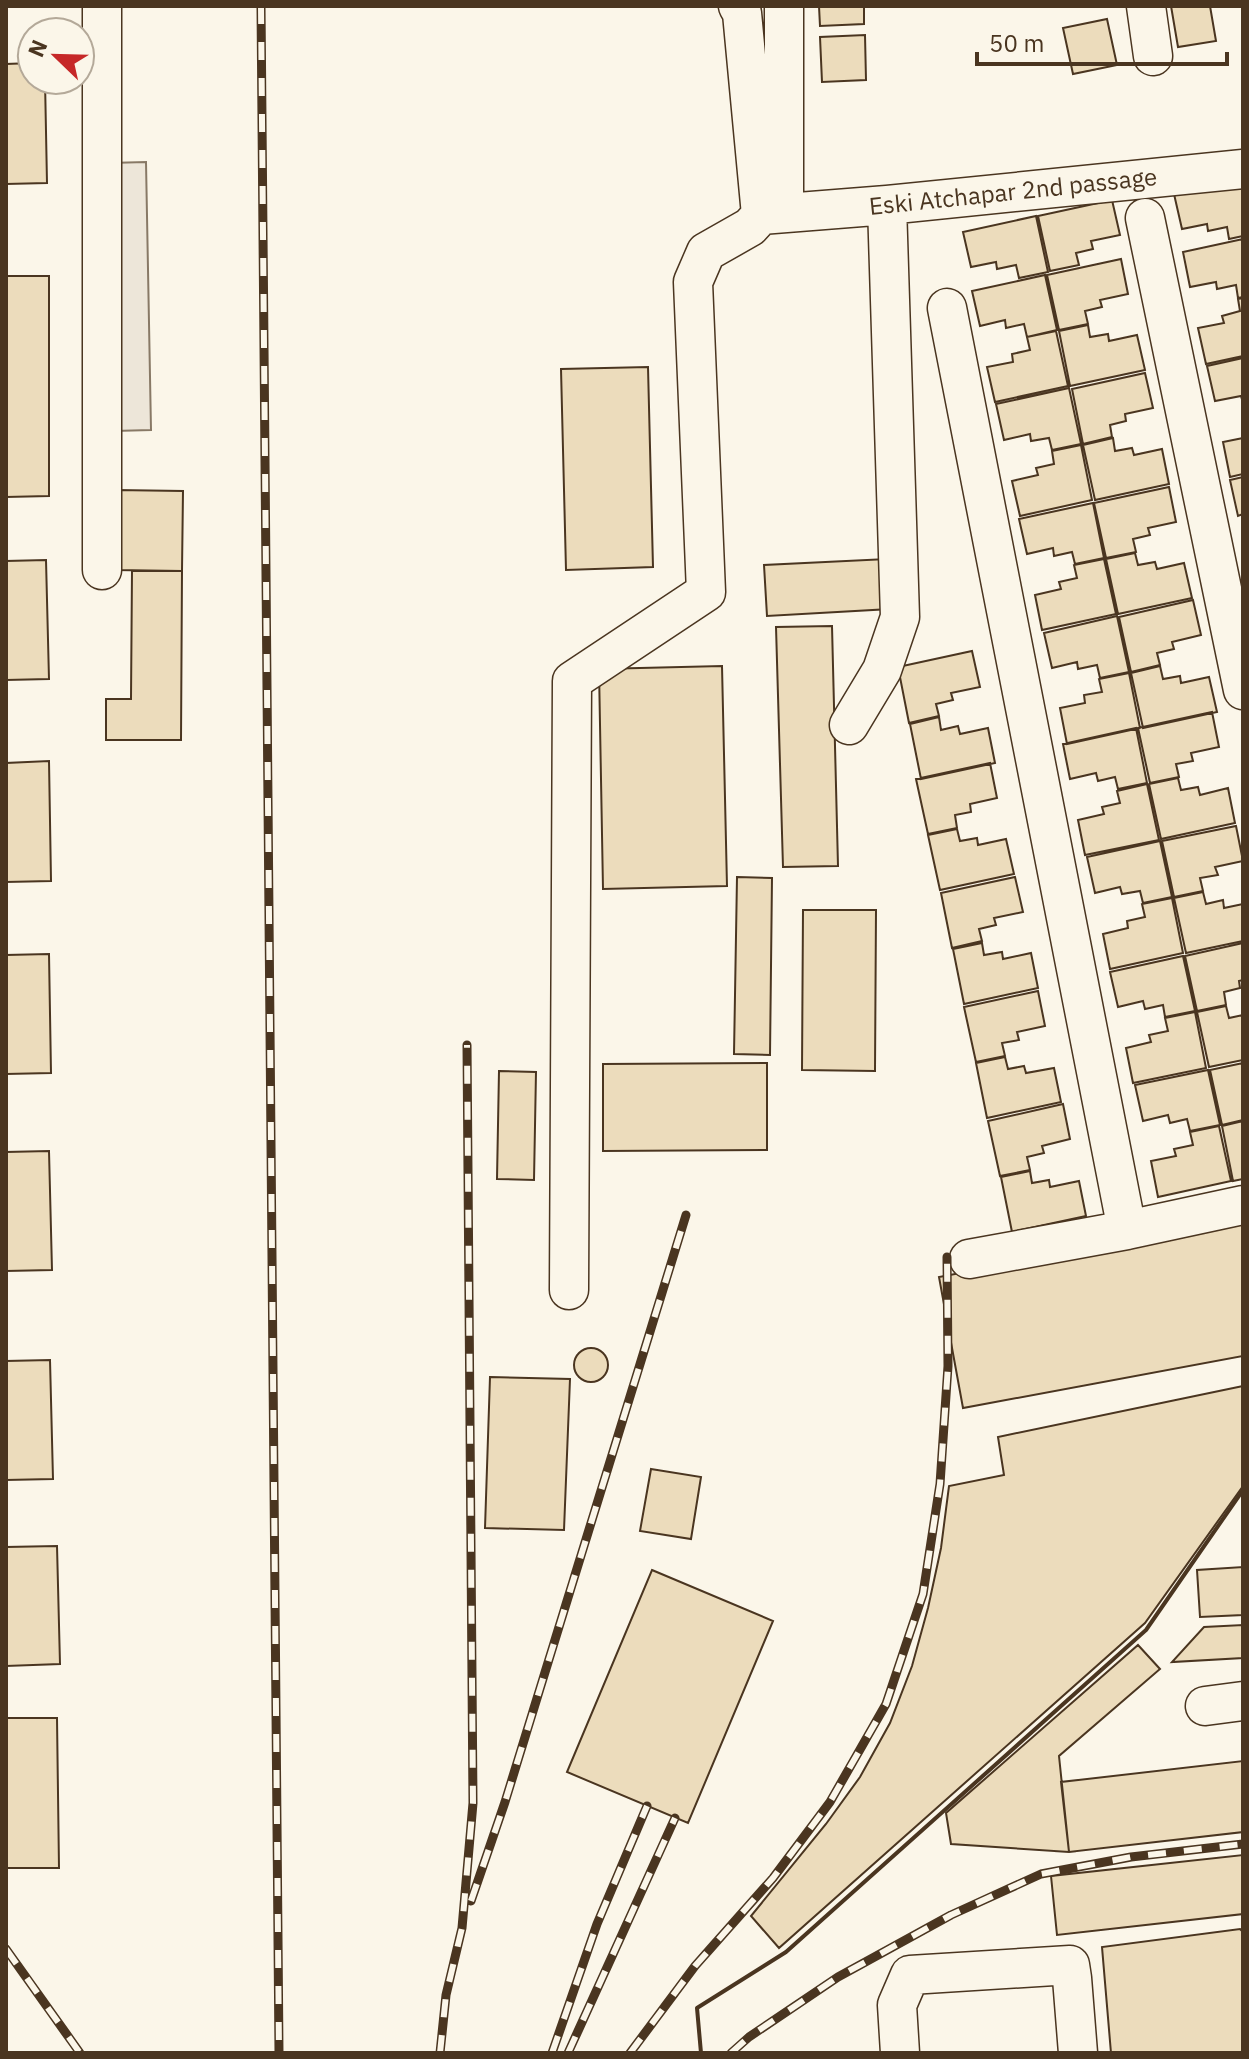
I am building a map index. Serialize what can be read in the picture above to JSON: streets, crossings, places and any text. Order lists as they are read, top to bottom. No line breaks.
{"streets":{"street":["Eski Atchapar 2nd passage"]},"scale_bar":"50 m","north":"top left"}
